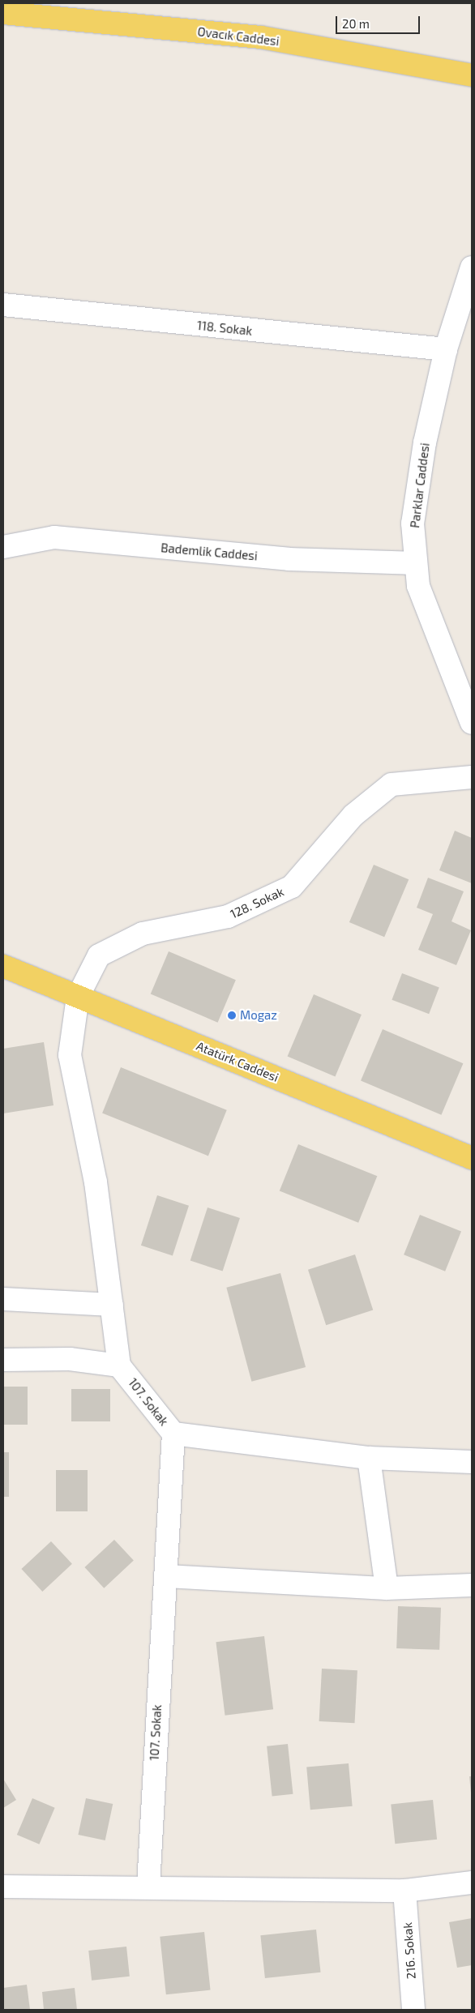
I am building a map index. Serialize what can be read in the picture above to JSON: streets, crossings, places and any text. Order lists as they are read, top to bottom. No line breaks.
{"streets":{"main road":["Ovacık Caddesi","Atatürk Caddesi"],"street":["118. Sokak","Parklar Caddesi","Bademlik Caddesi","128. Sokak","107. Sokak","216. Sokak"]},"crossings":[["118. Sokak","Parklar Caddesi"],["Parklar Caddesi","Bademlik Caddesi"],["128. Sokak","Atatürk Caddesi"]],"places":["Mogaz"],"scale_bar":"20 m"}
